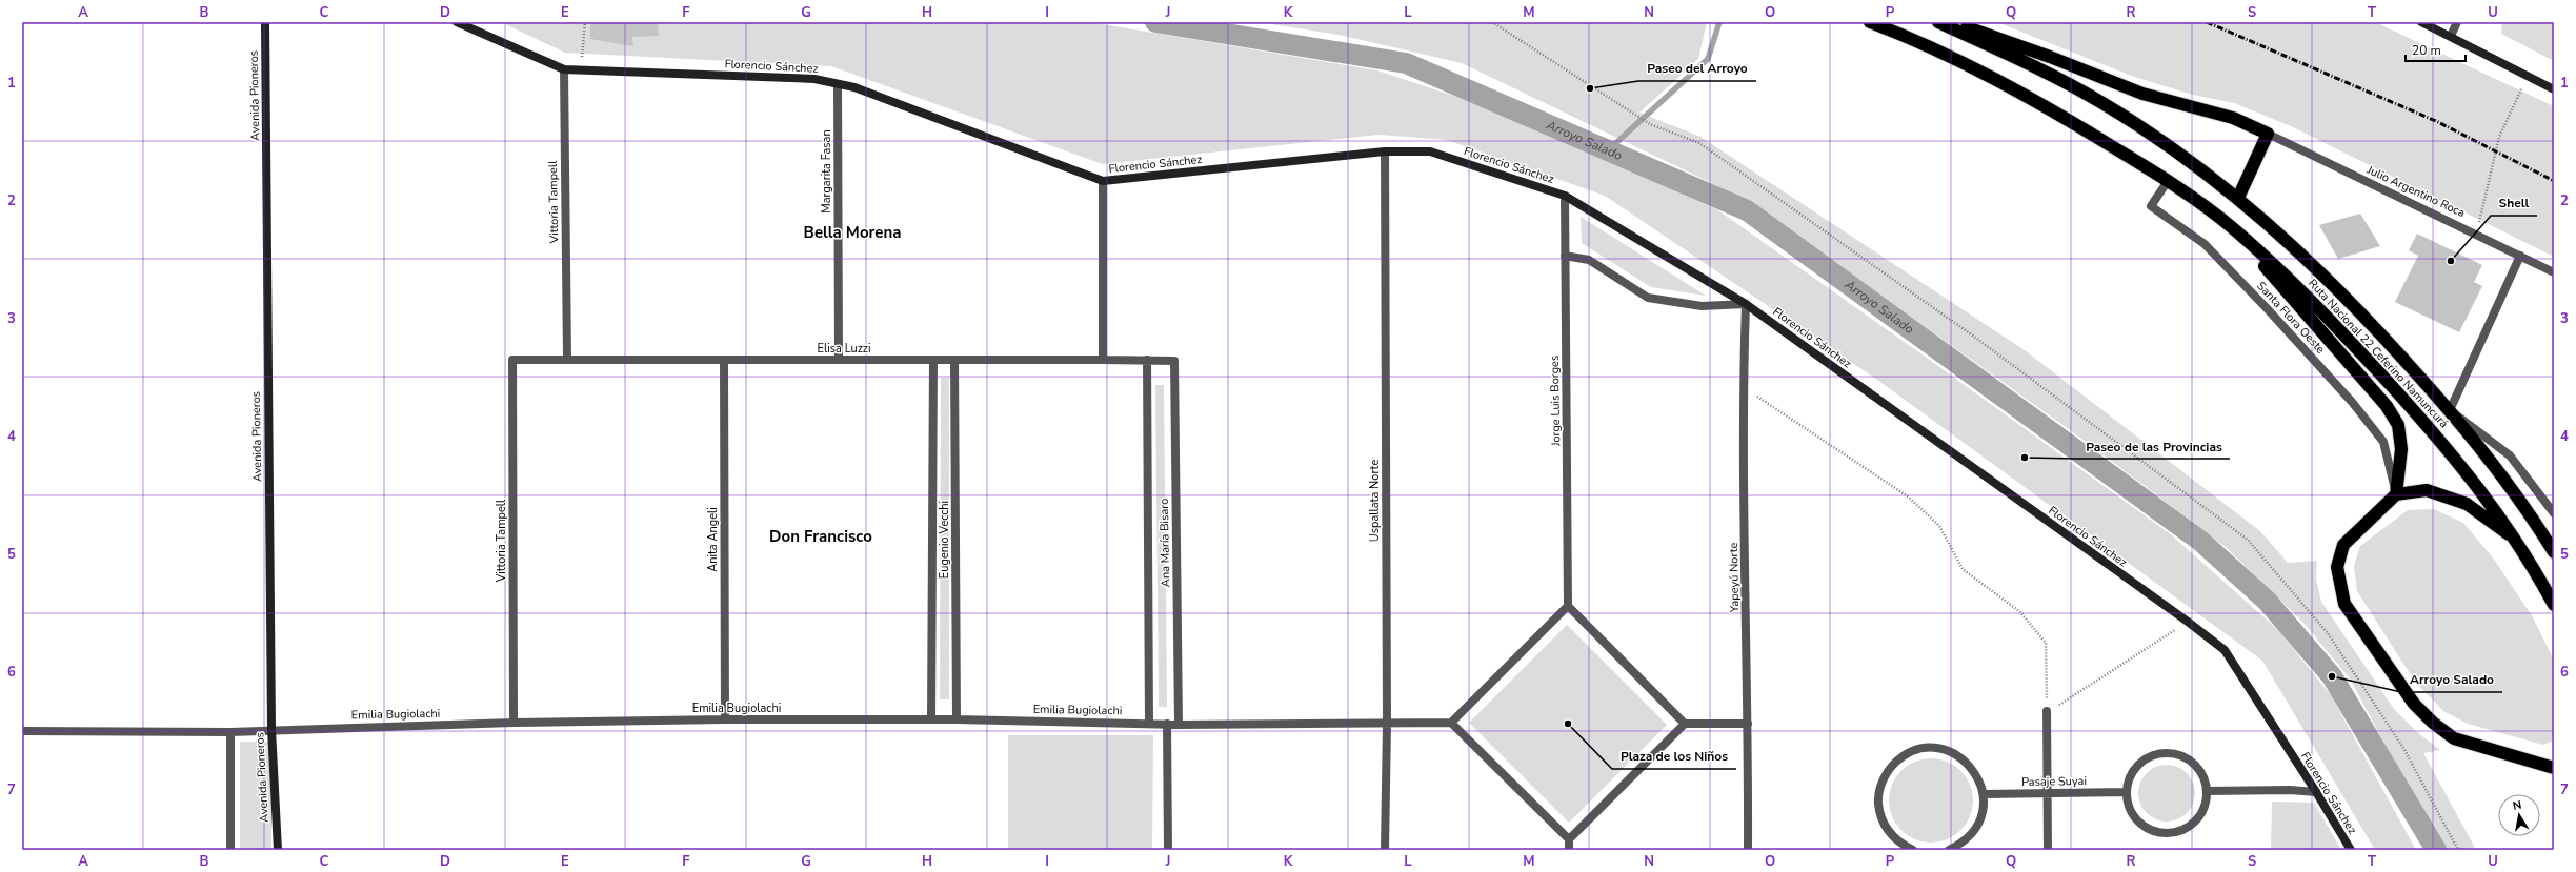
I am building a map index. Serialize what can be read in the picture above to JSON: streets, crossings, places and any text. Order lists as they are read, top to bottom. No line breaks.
{"streets":{"highway":["Ruta Nacional 22 Ceferino Namuncurá"],"street":["Florencio Sánchez","Avenida Pioneros","Margarita Fasan","Julio Argentino Roca","Vittoria Tampell","Santa Flora Oeste","Elisa Luzzi","Jorge Luis Borges","Uspallata Norte","Anita Angeli","Eugenio Vecchi","Ana María Bisaro","Yapeyú Norte","Emilia Bugiolachi","Pasaje Suyai"]},"crossings":[["Florencio Sánchez","Margarita Fasan"],["Florencio Sánchez","Vittoria Tampell"],["Florencio Sánchez","Jorge Luis Borges"],["Florencio Sánchez","Uspallata Norte"],["Florencio Sánchez","Yapeyú Norte"],["Avenida Pioneros","Emilia Bugiolachi"],["Margarita Fasan","Elisa Luzzi"],["Vittoria Tampell","Elisa Luzzi"],["Vittoria Tampell","Emilia Bugiolachi"],["Santa Flora Oeste","Ruta Nacional 22 Ceferino Namuncurá"],["Elisa Luzzi","Anita Angeli"],["Elisa Luzzi","Eugenio Vecchi"],["Elisa Luzzi","Ana María Bisaro"],["Uspallata Norte","Emilia Bugiolachi"],["Anita Angeli","Emilia Bugiolachi"],["Eugenio Vecchi","Emilia Bugiolachi"],["Ana María Bisaro","Emilia Bugiolachi"]],"districts":["Bella Morena","Don Francisco"],"water":["Arroyo Salado"],"places":["Paseo del Arroyo","Shell","Paseo de las Provincias","Arroyo Salado","Plaza de los Niños"],"scale_bar":"20 m","north":"top","grid":{"columns":["A","B","C","D","E","F","G","H","I","J","K","L","M","N","O","P","Q","R","S","T","U"],"rows":["1","2","3","4","5","6","7"]}}
